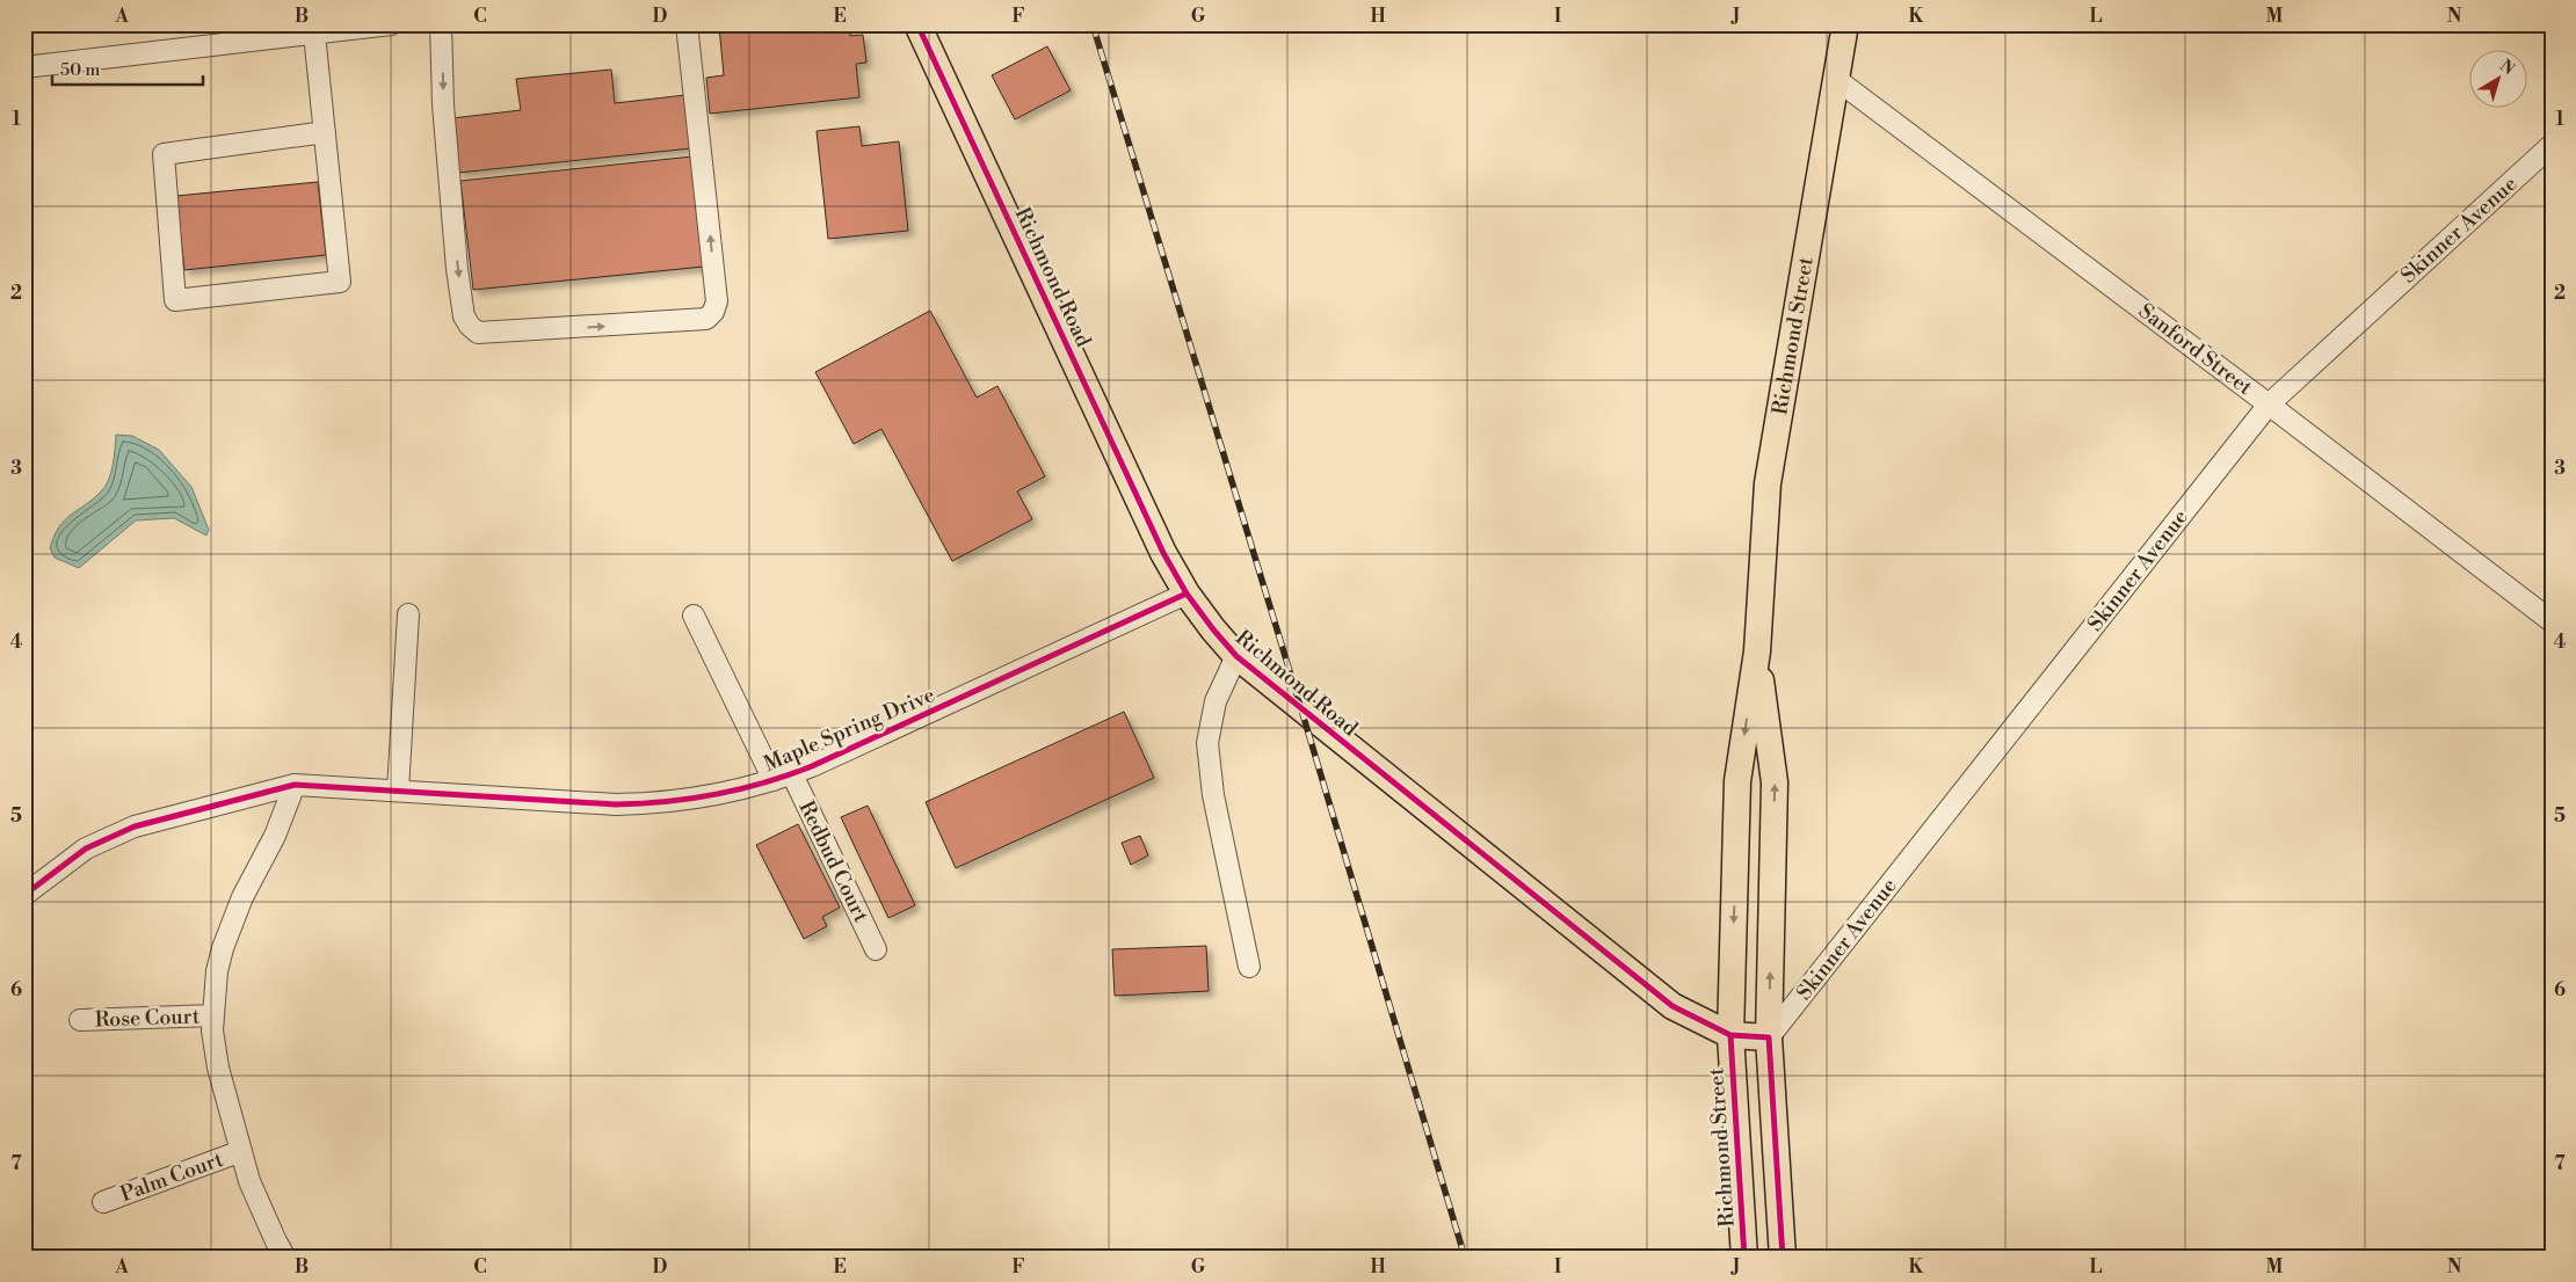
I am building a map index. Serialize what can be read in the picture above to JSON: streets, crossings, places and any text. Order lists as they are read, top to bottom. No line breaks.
{"streets":{"main road":["Richmond Road","Richmond Street"],"street":["Skinner Avenue","Sanford Street","Maple Spring Drive","Redbud Court","Rose Court","Palm Court"]},"crossings":[["Skinner Avenue","Richmond Road"],["Skinner Avenue","Richmond Street"],["Skinner Avenue","Sanford Street"],["Richmond Road","Richmond Street"],["Richmond Road","Maple Spring Drive"],["Richmond Street","Sanford Street"],["Maple Spring Drive","Redbud Court"]],"scale_bar":"50 m","north":"top right","grid":{"columns":["A","B","C","D","E","F","G","H","I","J","K","L","M","N"],"rows":["1","2","3","4","5","6","7"]}}
